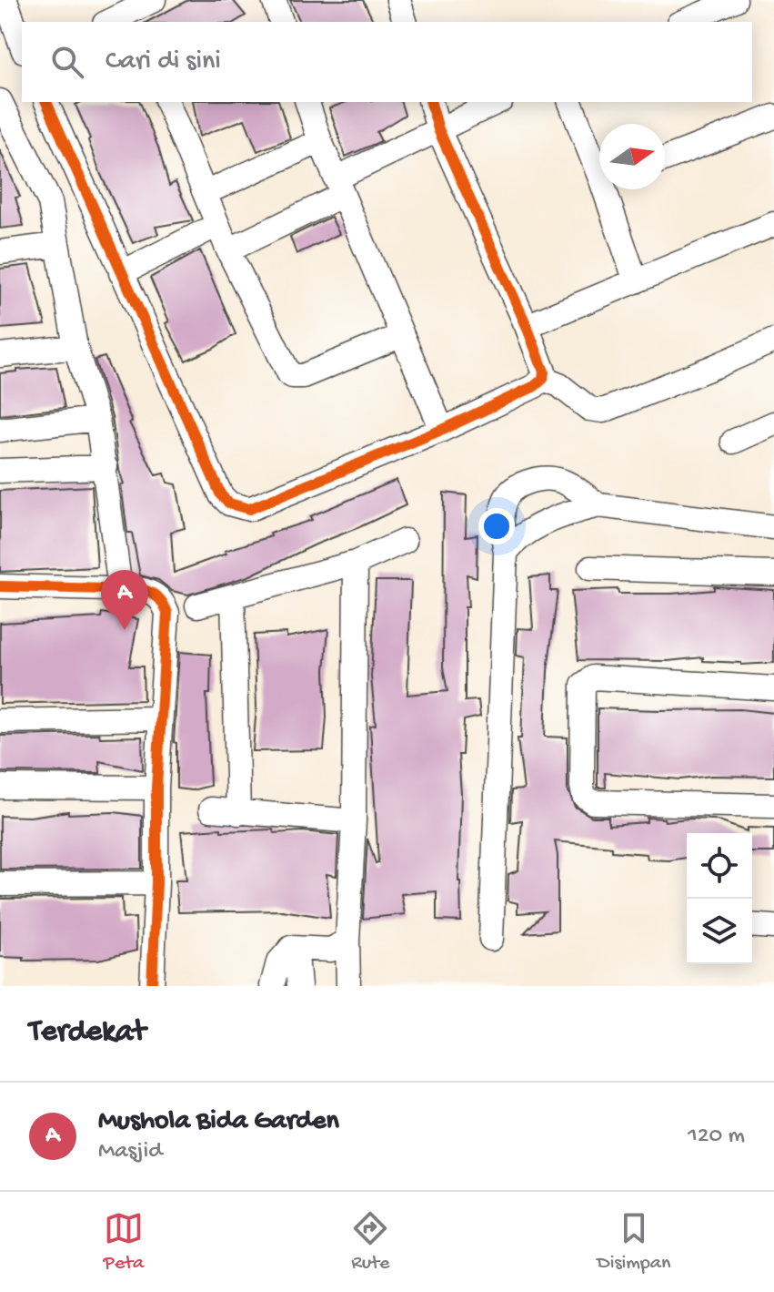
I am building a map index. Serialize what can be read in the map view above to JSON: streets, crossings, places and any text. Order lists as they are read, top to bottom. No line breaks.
{"north":"right","page":{"search":"Cari di sini","pins":"A","heading":"Terdekat","list":[{"mark":"A","name":"Mushola Bida Garden","note":"Masjid","value":"120 m"}],"nav":["Peta","Rute","Disimpan"]}}
